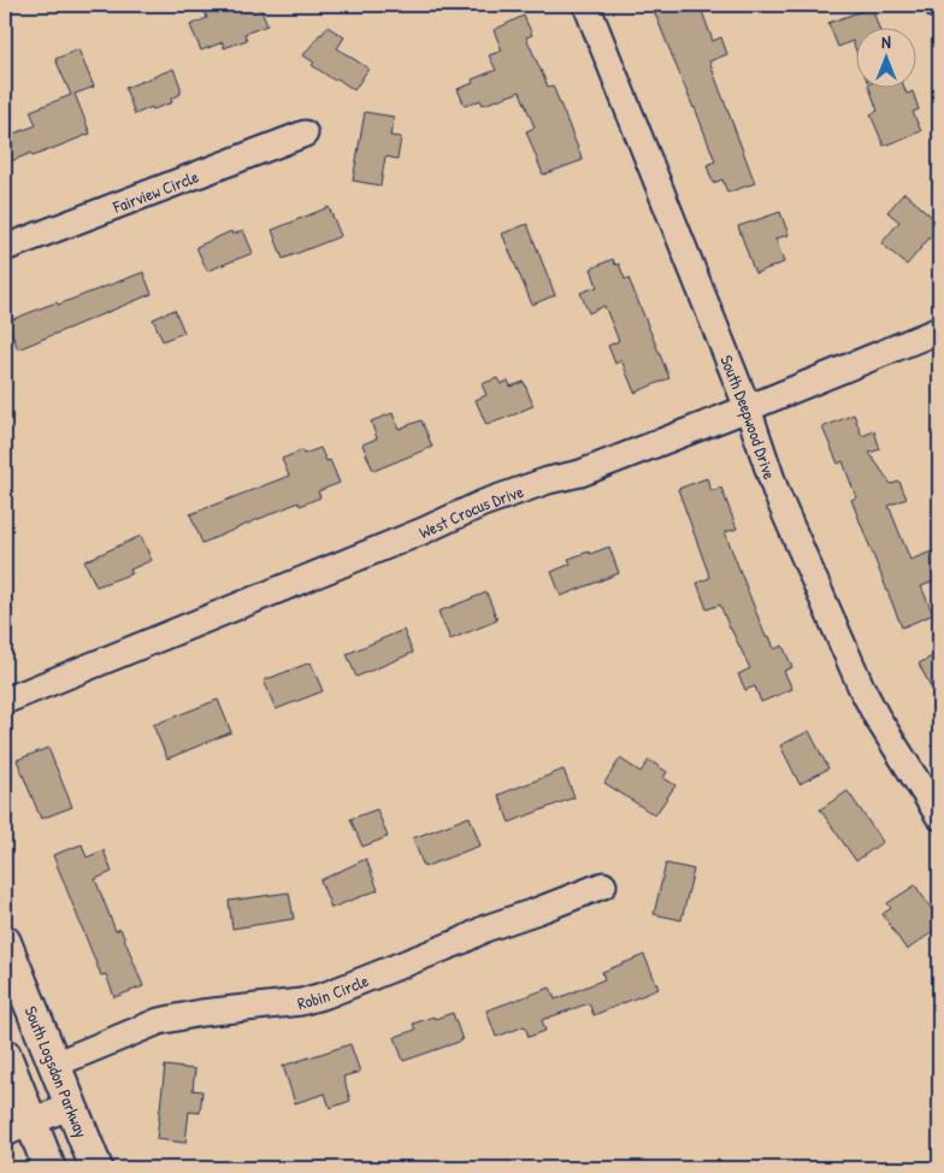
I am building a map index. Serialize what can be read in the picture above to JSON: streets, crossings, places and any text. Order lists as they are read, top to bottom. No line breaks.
{"streets":{"main road":["South Logsdon Parkway"],"street":["Fairview Circle","South Deepwood Drive","West Crocus Drive","Robin Circle"]},"crossings":[["South Deepwood Drive","West Crocus Drive"],["Robin Circle","South Logsdon Parkway"]],"north":"top"}
